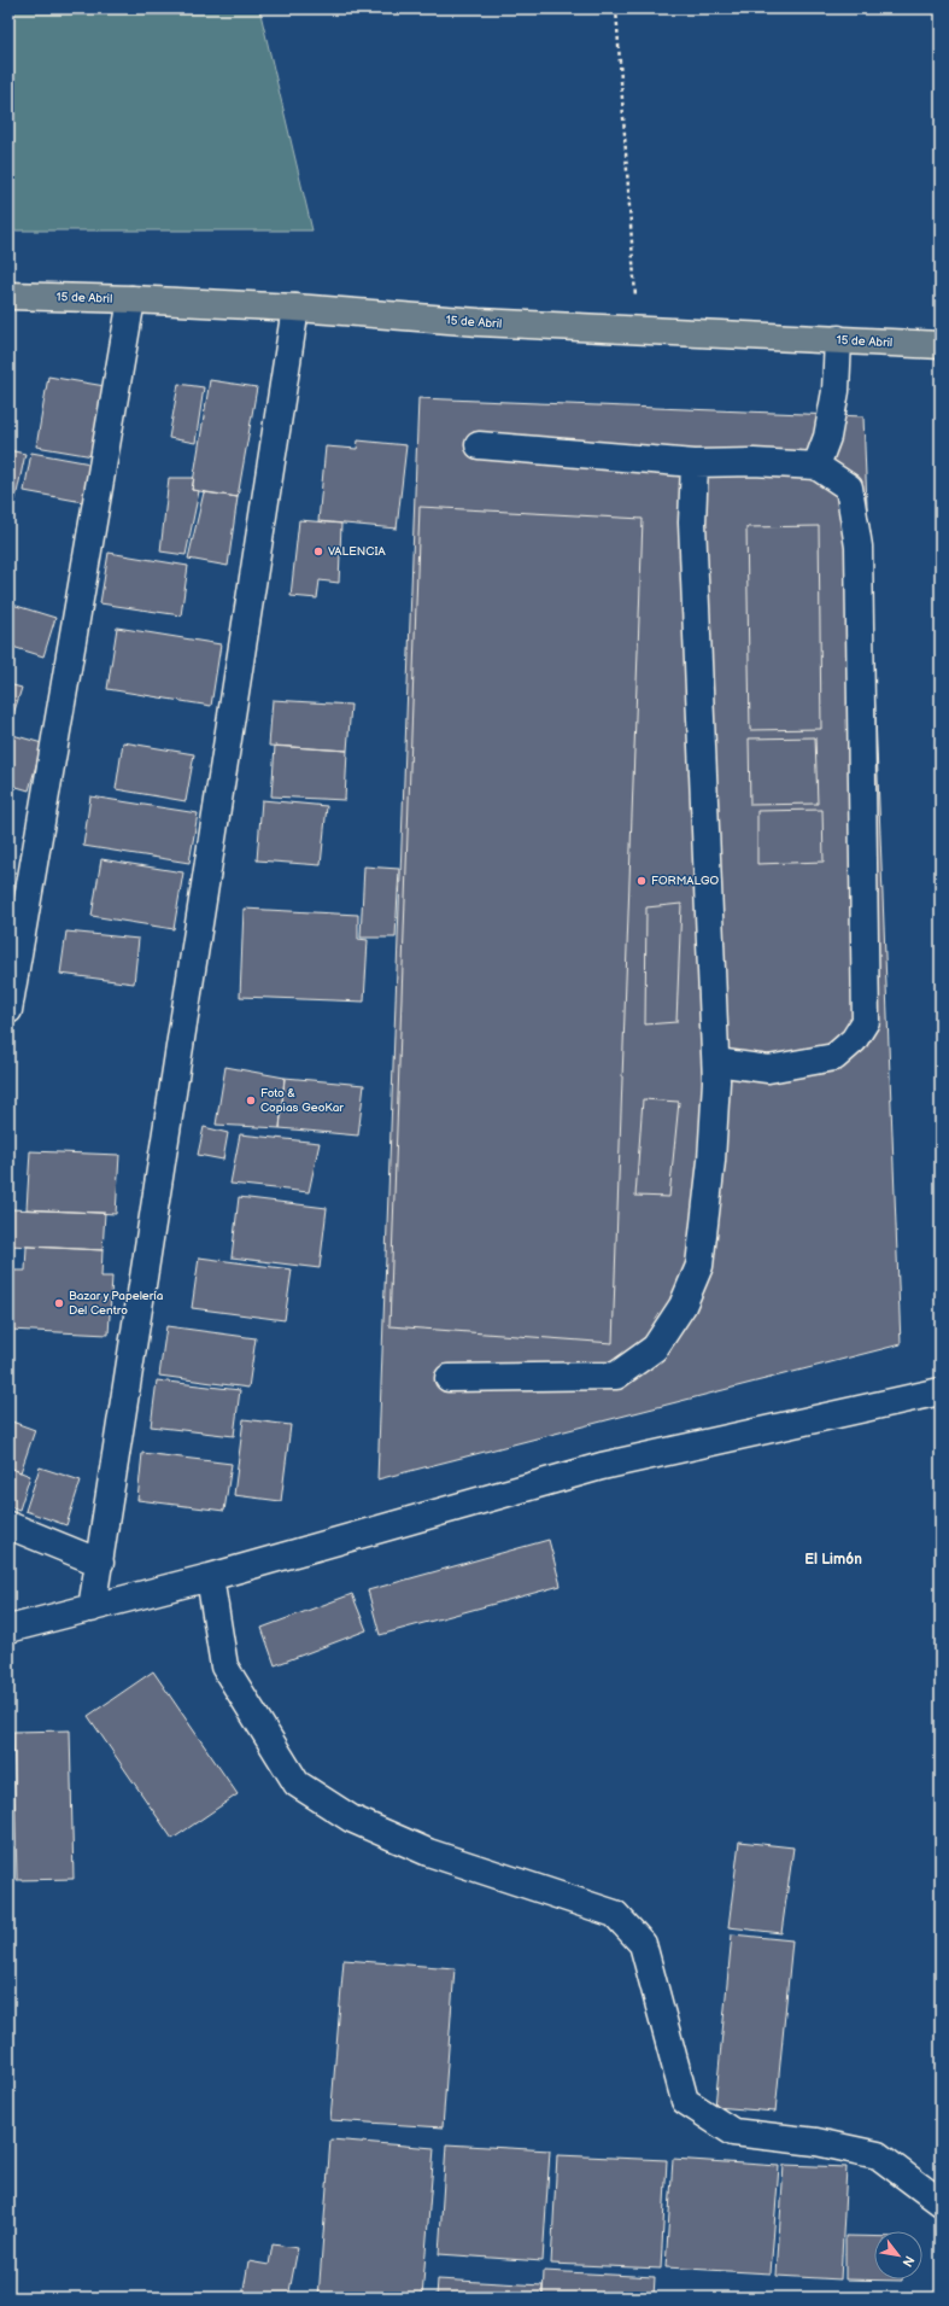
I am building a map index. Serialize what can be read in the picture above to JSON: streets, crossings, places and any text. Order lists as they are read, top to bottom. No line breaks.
{"streets":{"main road":["15 de Abril"]},"districts":["El Limón"],"places":["VALENCIA","FORMALGO","Foto & Copias GeoKar","Bazar y Papelería Del Centro"],"north":"bottom right"}
